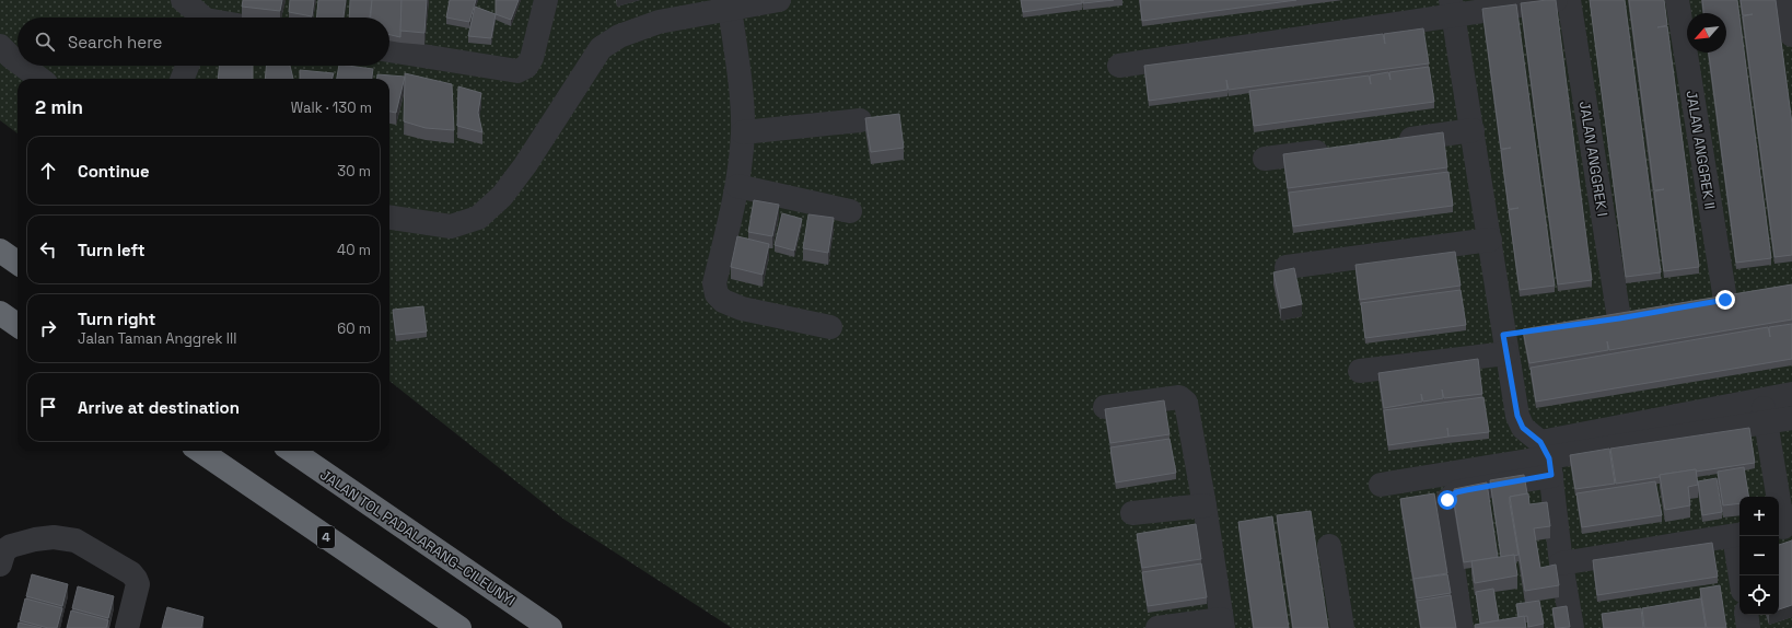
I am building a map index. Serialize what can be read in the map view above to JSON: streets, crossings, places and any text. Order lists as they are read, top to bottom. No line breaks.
{"streets":{"highway":["4","JALAN TOL PADALARANG–CILEUNYI"],"street":["JALAN ANGGREK II","JALAN ANGGREK I"]},"north":"bottom left","page":{"search":"Search here","heading":["2 min","Walk · 130 m"],"list":[["Continue","30 m"],["Turn left","40 m"],["Turn right","Jalan Taman Anggrek III","60 m"],"Arrive at destination"],"map_buttons":["+","−"]}}
